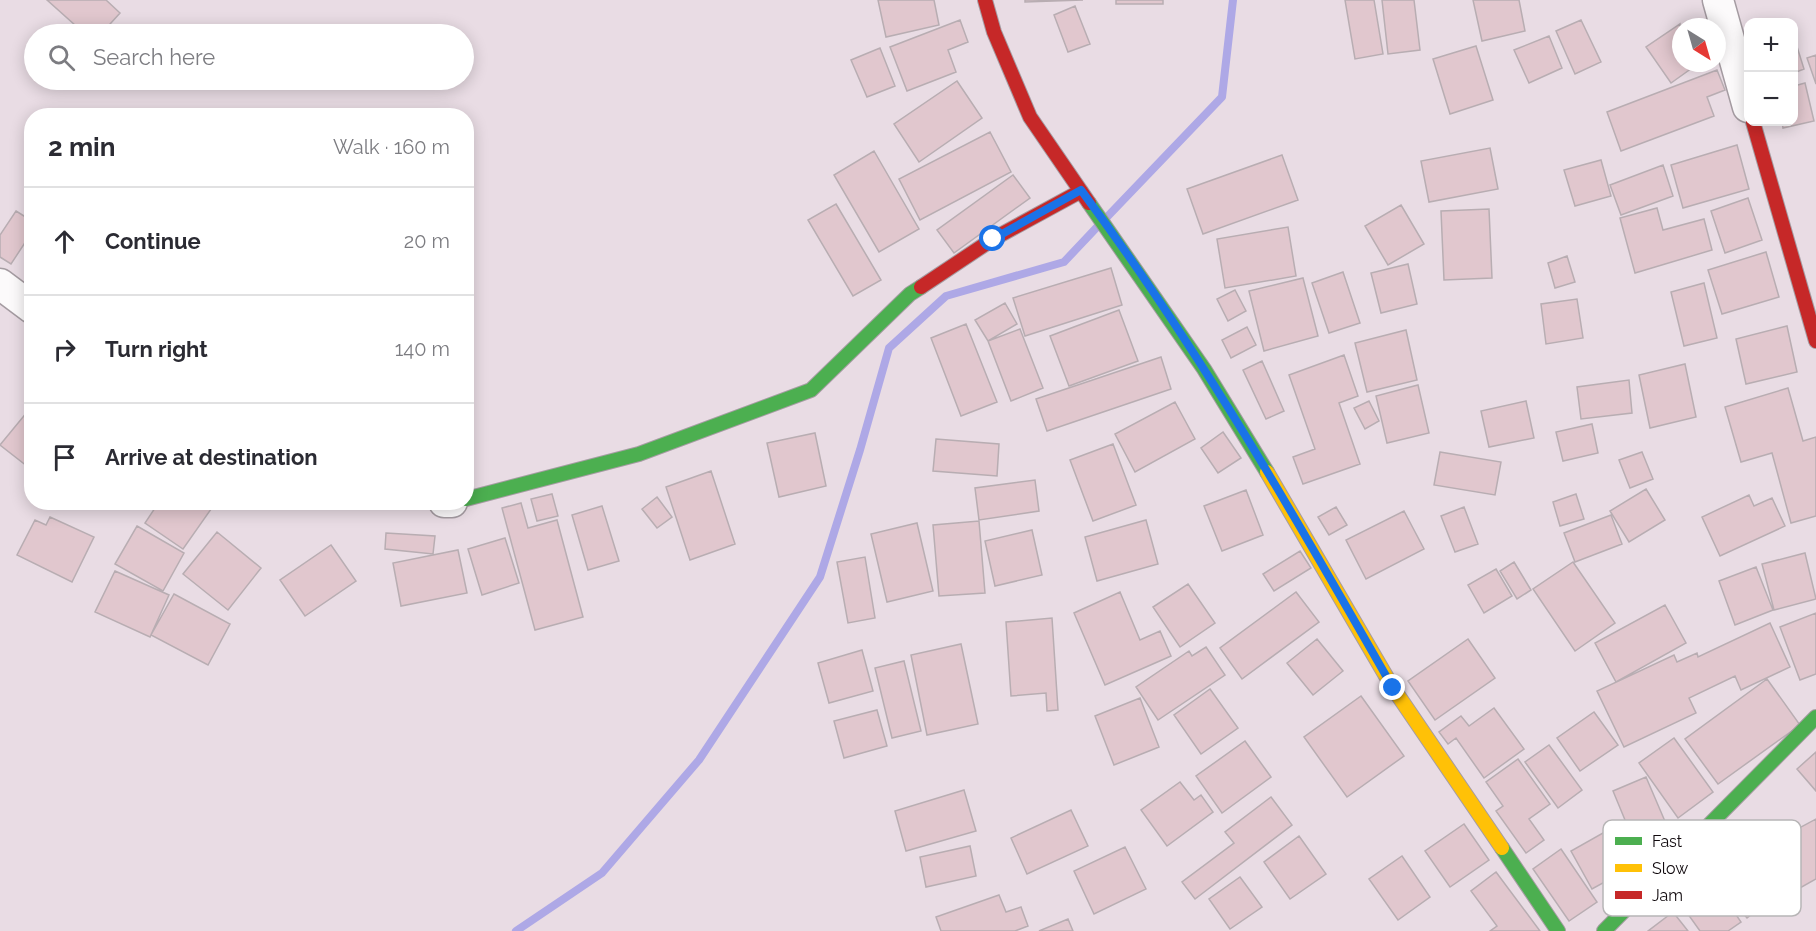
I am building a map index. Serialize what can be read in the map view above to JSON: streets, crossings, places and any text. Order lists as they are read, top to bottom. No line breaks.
{"legend":["Fast","Slow","Jam"],"north":"bottom right","page":{"map_buttons":["+","−"],"search":"Search here","heading":["2 min","Walk · 160 m"],"list":[["Continue","20 m"],["Turn right","140 m"],"Arrive at destination"]}}
